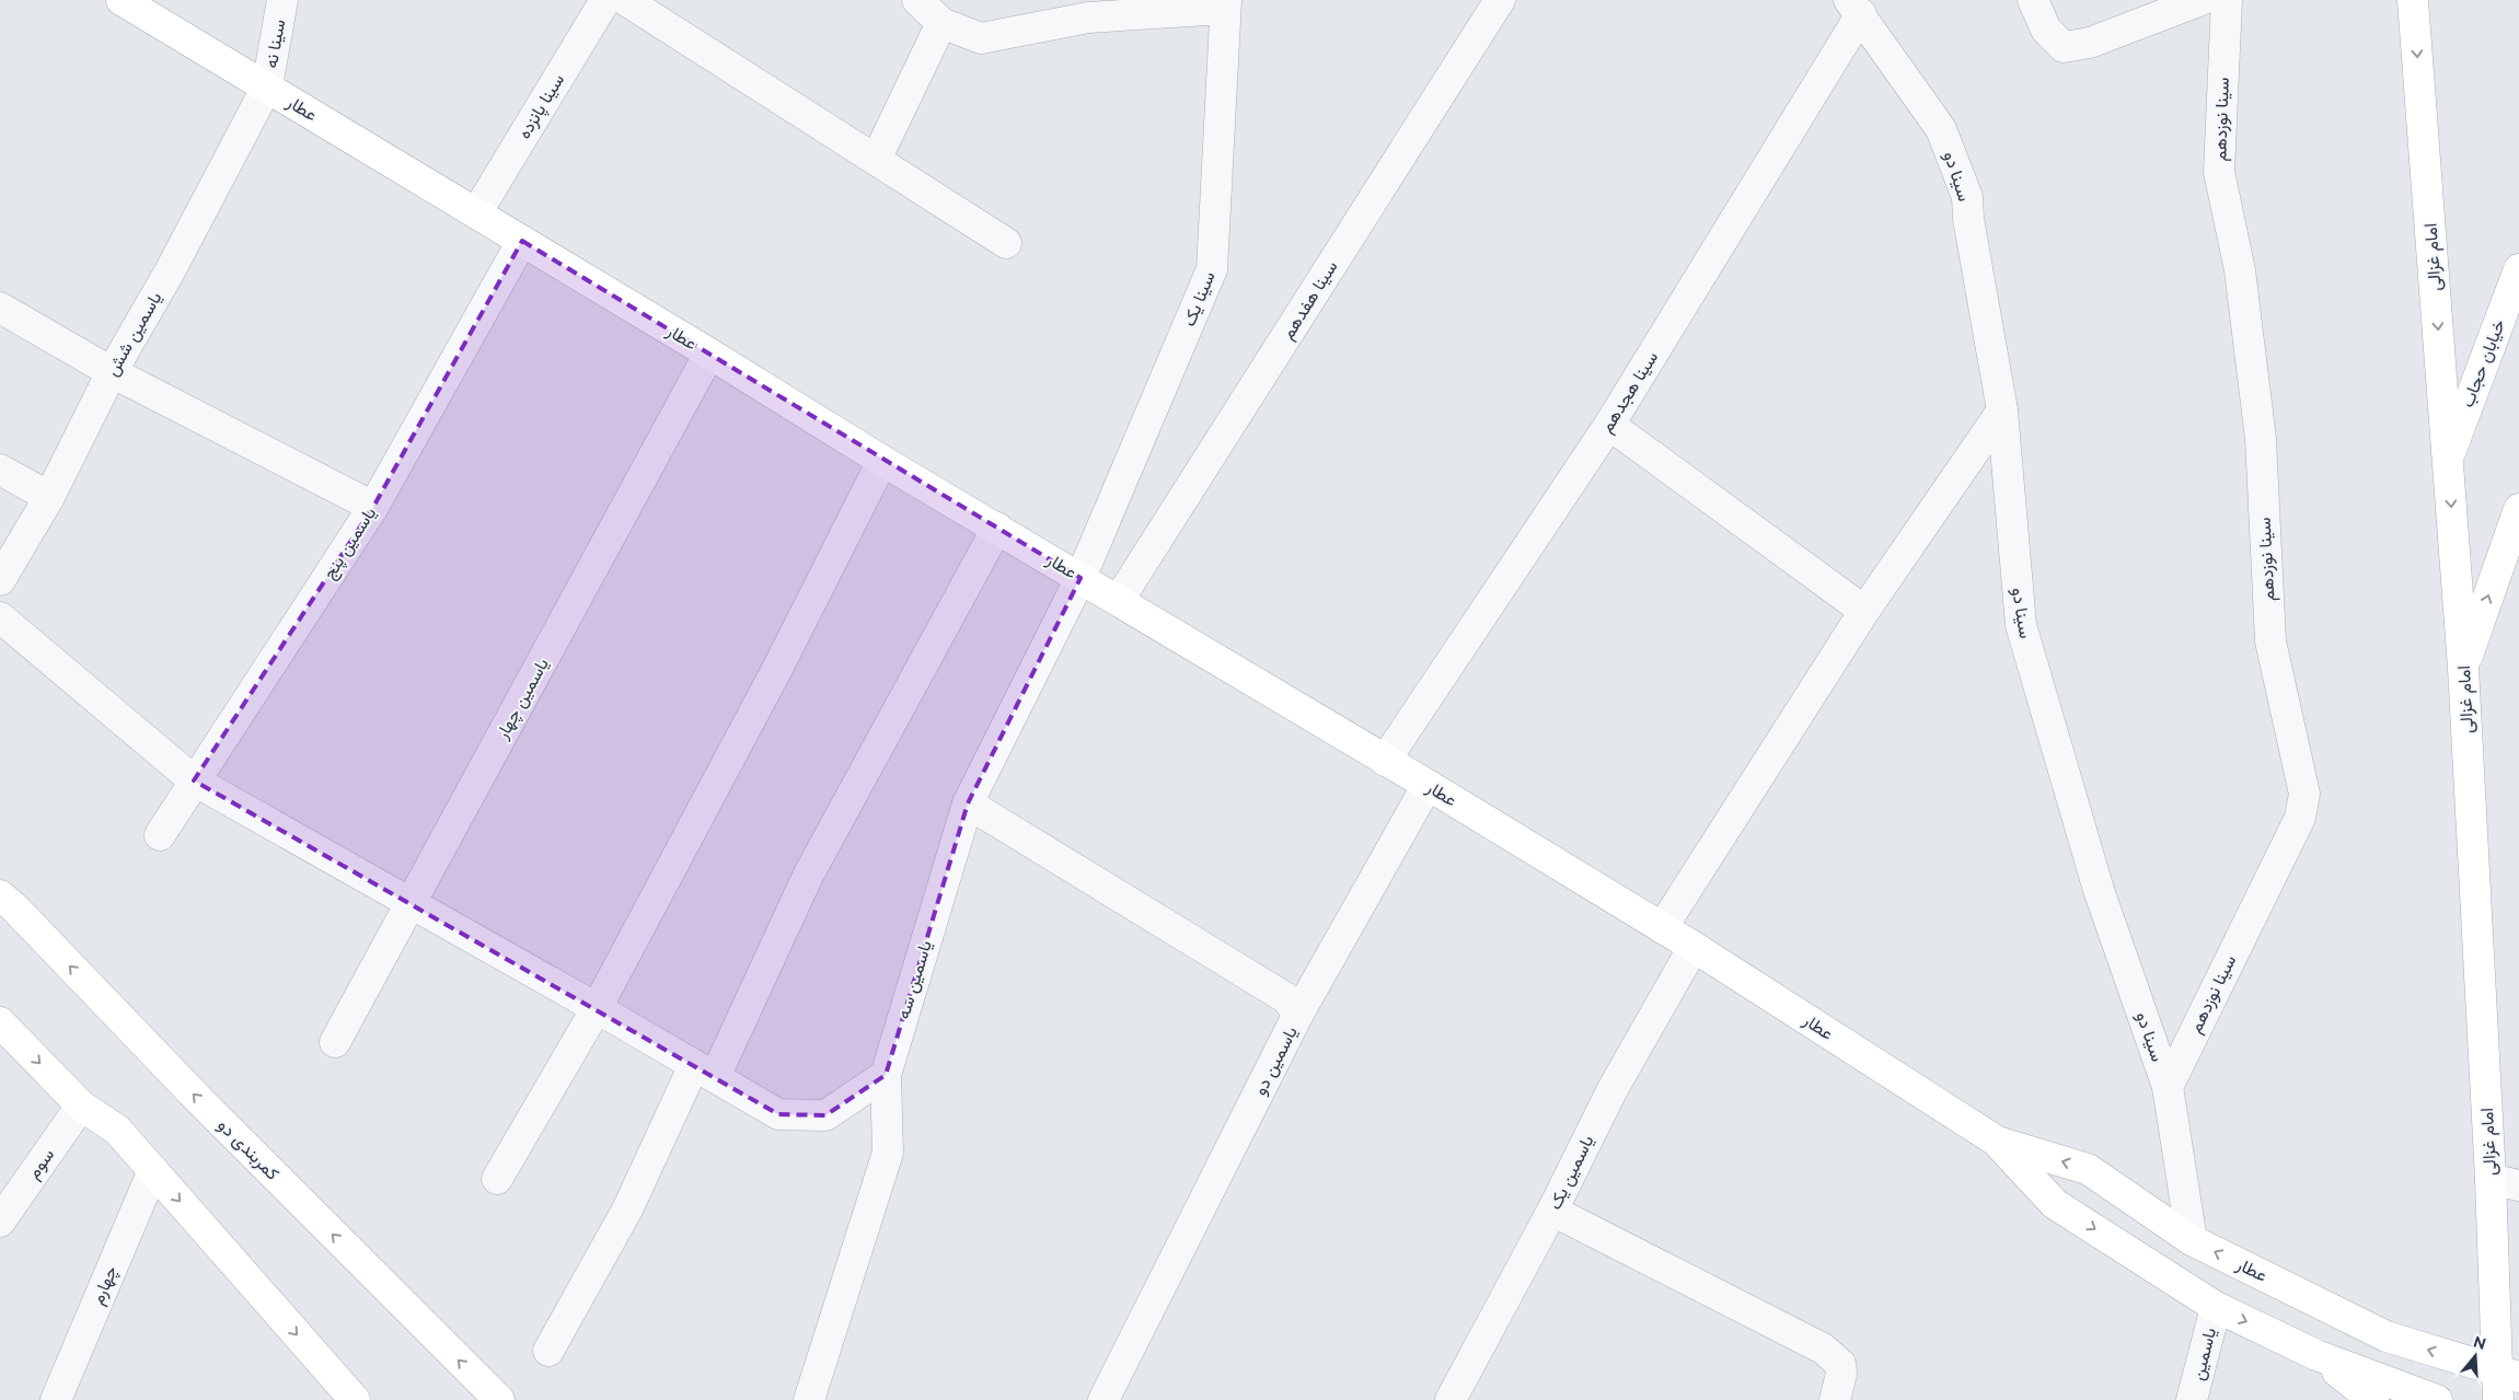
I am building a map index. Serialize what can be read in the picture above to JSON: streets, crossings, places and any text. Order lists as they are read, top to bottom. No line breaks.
{"streets":{"street":["سینا نه","سینا پانزده","عطار","سینا نوزدهم","سینا دو","امام غزالی","سینا یک","سینا هفدهم","یاسمین شش","خیابان حجاب","سینا هجدهم","یاسمین پنج","یاسمین چهار","یاسمین سه","یاسمین دو","کمربندی دو","سوم","یاسمین یک","چهارم","یاسمین"]},"crossings":[["سینا نه","عطار"],["سینا نه","یاسمین شش"],["سینا پانزده","عطار"],["عطار","سینا دو"],["عطار","امام غزالی"],["عطار","سینا یک"],["عطار","سینا هفدهم"],["عطار","یاسمین شش"],["عطار","سینا هجدهم"],["عطار","یاسمین پنج"],["عطار","یاسمین چهار"],["عطار","یاسمین سه"],["عطار","یاسمین یک"],["عطار","یاسمین"],["سینا نوزدهم","سینا دو"],["سینا دو","سینا هجدهم"],["امام غزالی","خیابان حجاب"],["سینا یک","یاسمین سه"],["یاسمین سه","یاسمین دو"]],"one_way":["امام غزالی"],"north":"top"}
